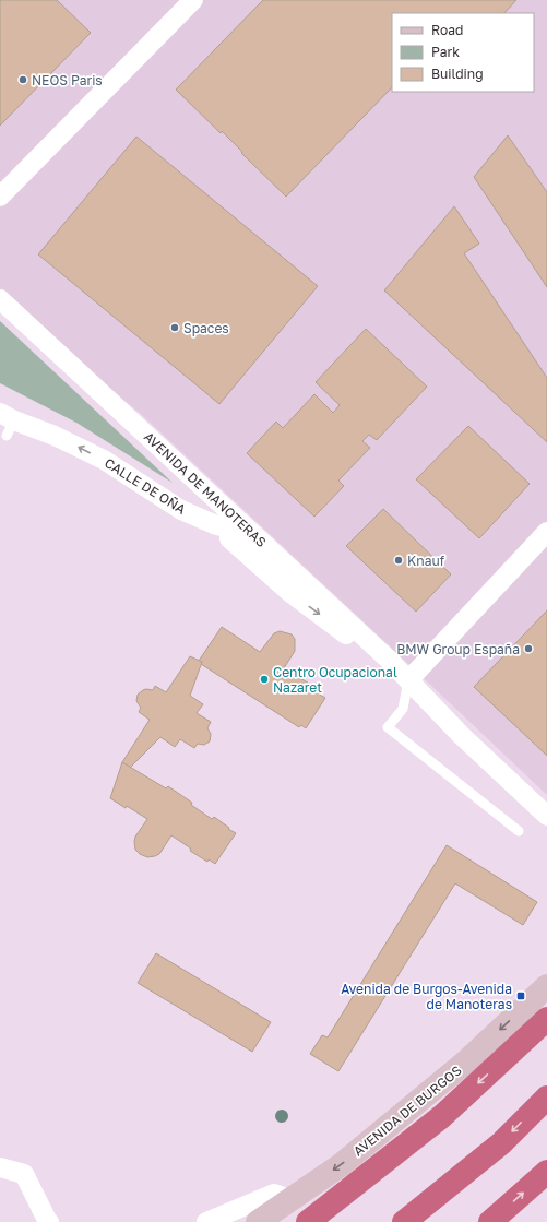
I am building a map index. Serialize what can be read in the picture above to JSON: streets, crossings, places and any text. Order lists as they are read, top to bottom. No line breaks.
{"streets":{"street":["CALLE DE OÑA","AVENIDA DE MANOTERAS","AVENIDA DE BURGOS"]},"crossings":[["CALLE DE OÑA","AVENIDA DE MANOTERAS"]],"one_way":["CALLE DE OÑA","AVENIDA DE BURGOS"],"places":{"other":["NEOS Paris","Spaces","Knauf","BMW Group España","Centro Ocupacional Nazaret"],"transit":["Avenida de Burgos-Avenida de Manoteras"]},"legend":["Road","Park","Building"]}
